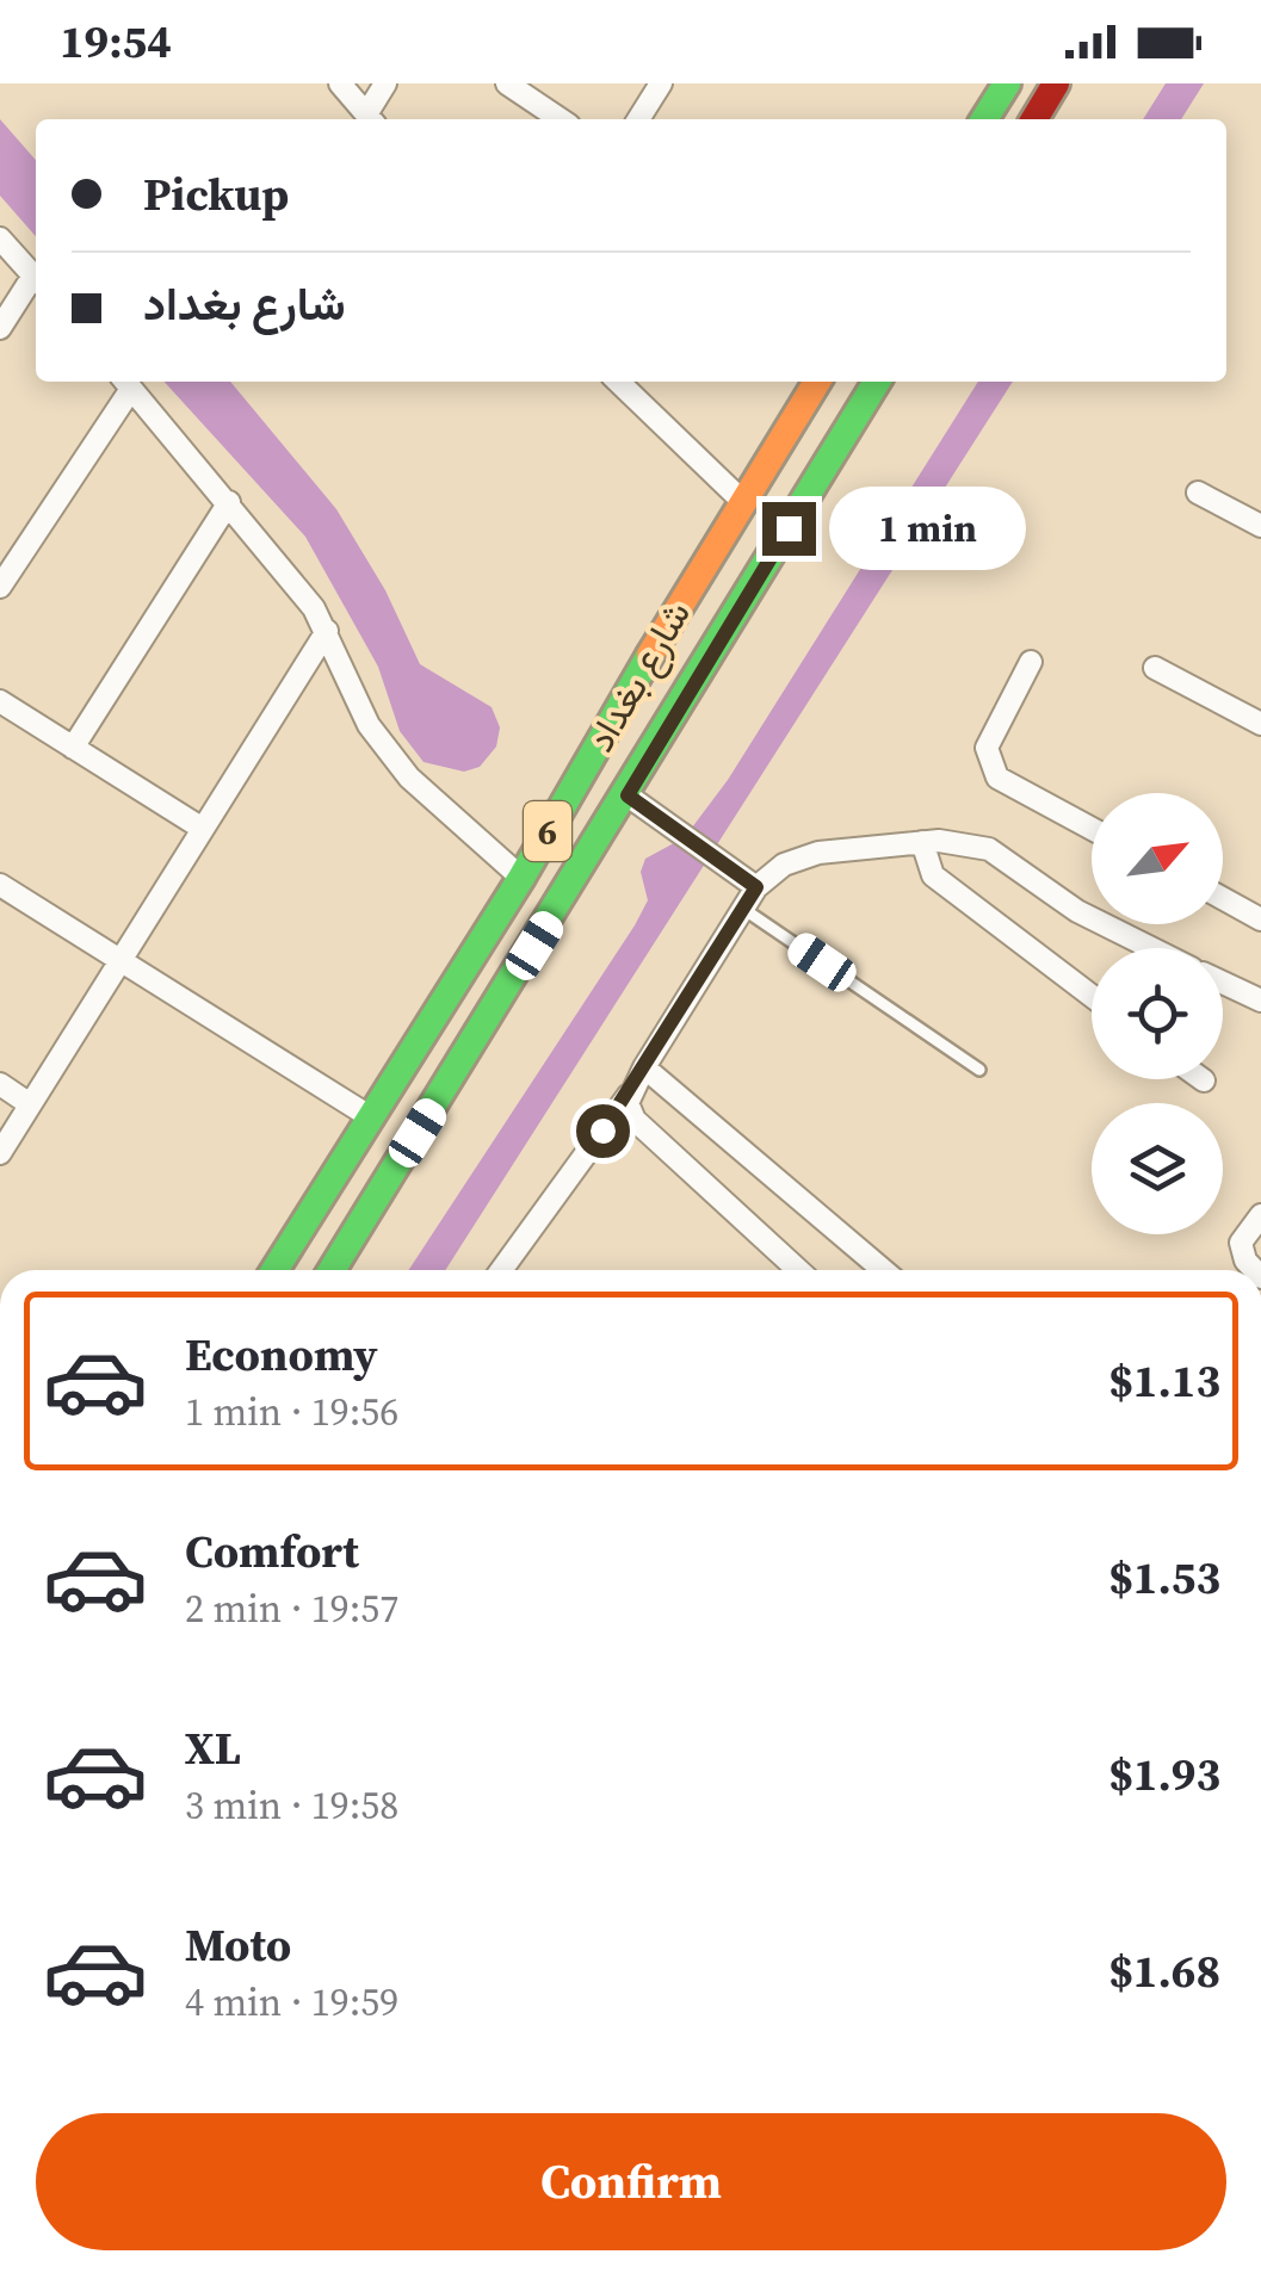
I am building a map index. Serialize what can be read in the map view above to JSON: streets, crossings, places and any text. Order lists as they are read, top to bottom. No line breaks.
{"streets":{"main road":["شارع بغداد","6"]},"north":"top right","page":{"status":"19:54","banner":["Pickup","شارع بغداد"],"bubble":"1 min","list":[{"name":"Economy","note":"1 min · 19:56","value":"$1.13"},{"name":"Comfort","note":"2 min · 19:57","value":"$1.53"},{"name":"XL","note":"3 min · 19:58","value":"$1.93"},{"name":"Moto","note":"4 min · 19:59","value":"$1.68"}],"buttons":"Confirm"}}
